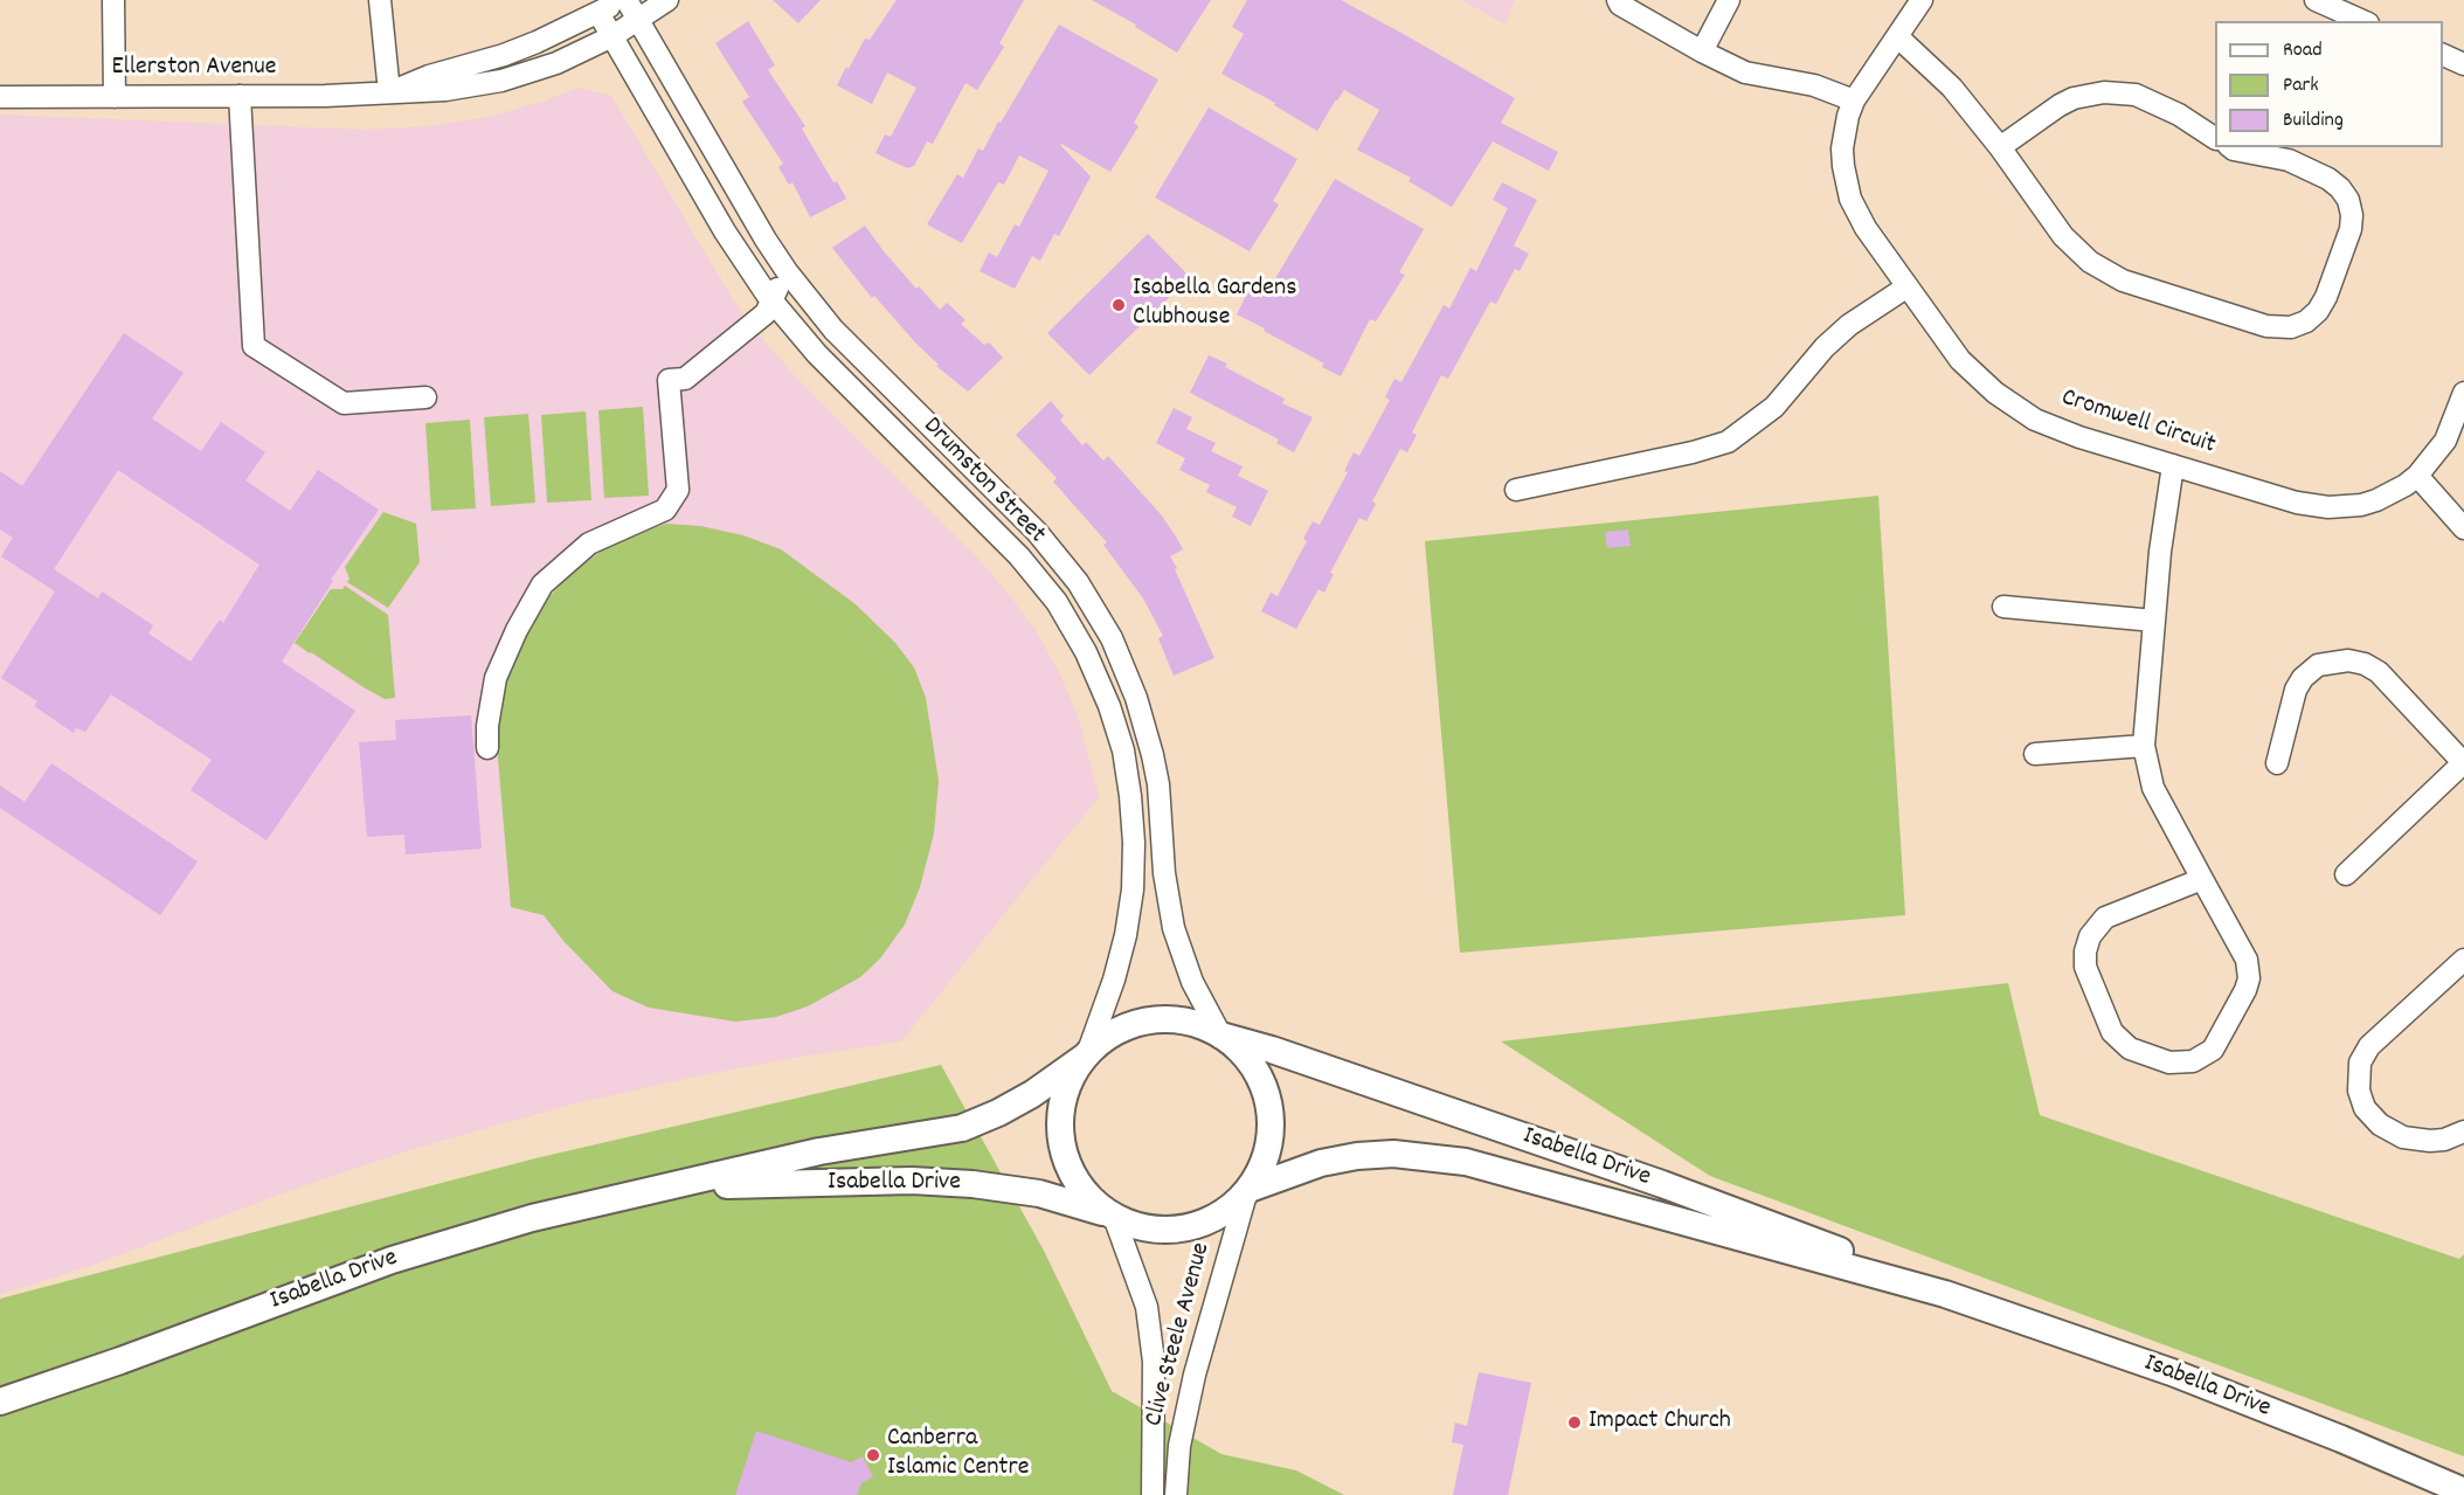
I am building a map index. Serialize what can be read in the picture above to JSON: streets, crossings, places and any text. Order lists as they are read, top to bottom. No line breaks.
{"streets":{"main road":["Isabella Drive"],"street":["Ellerston Avenue","Cromwell Circuit","Drumston Street","Clive Steele Avenue"]},"crossings":[["Ellerston Avenue","Drumston Street"],["Drumston Street","Isabella Drive"],["Drumston Street","Clive Steele Avenue"],["Isabella Drive","Clive Steele Avenue"]],"places":["Isabella Gardens Clubhouse","Impact Church","Canberra Islamic Centre"],"legend":["Road","Park","Building"]}
